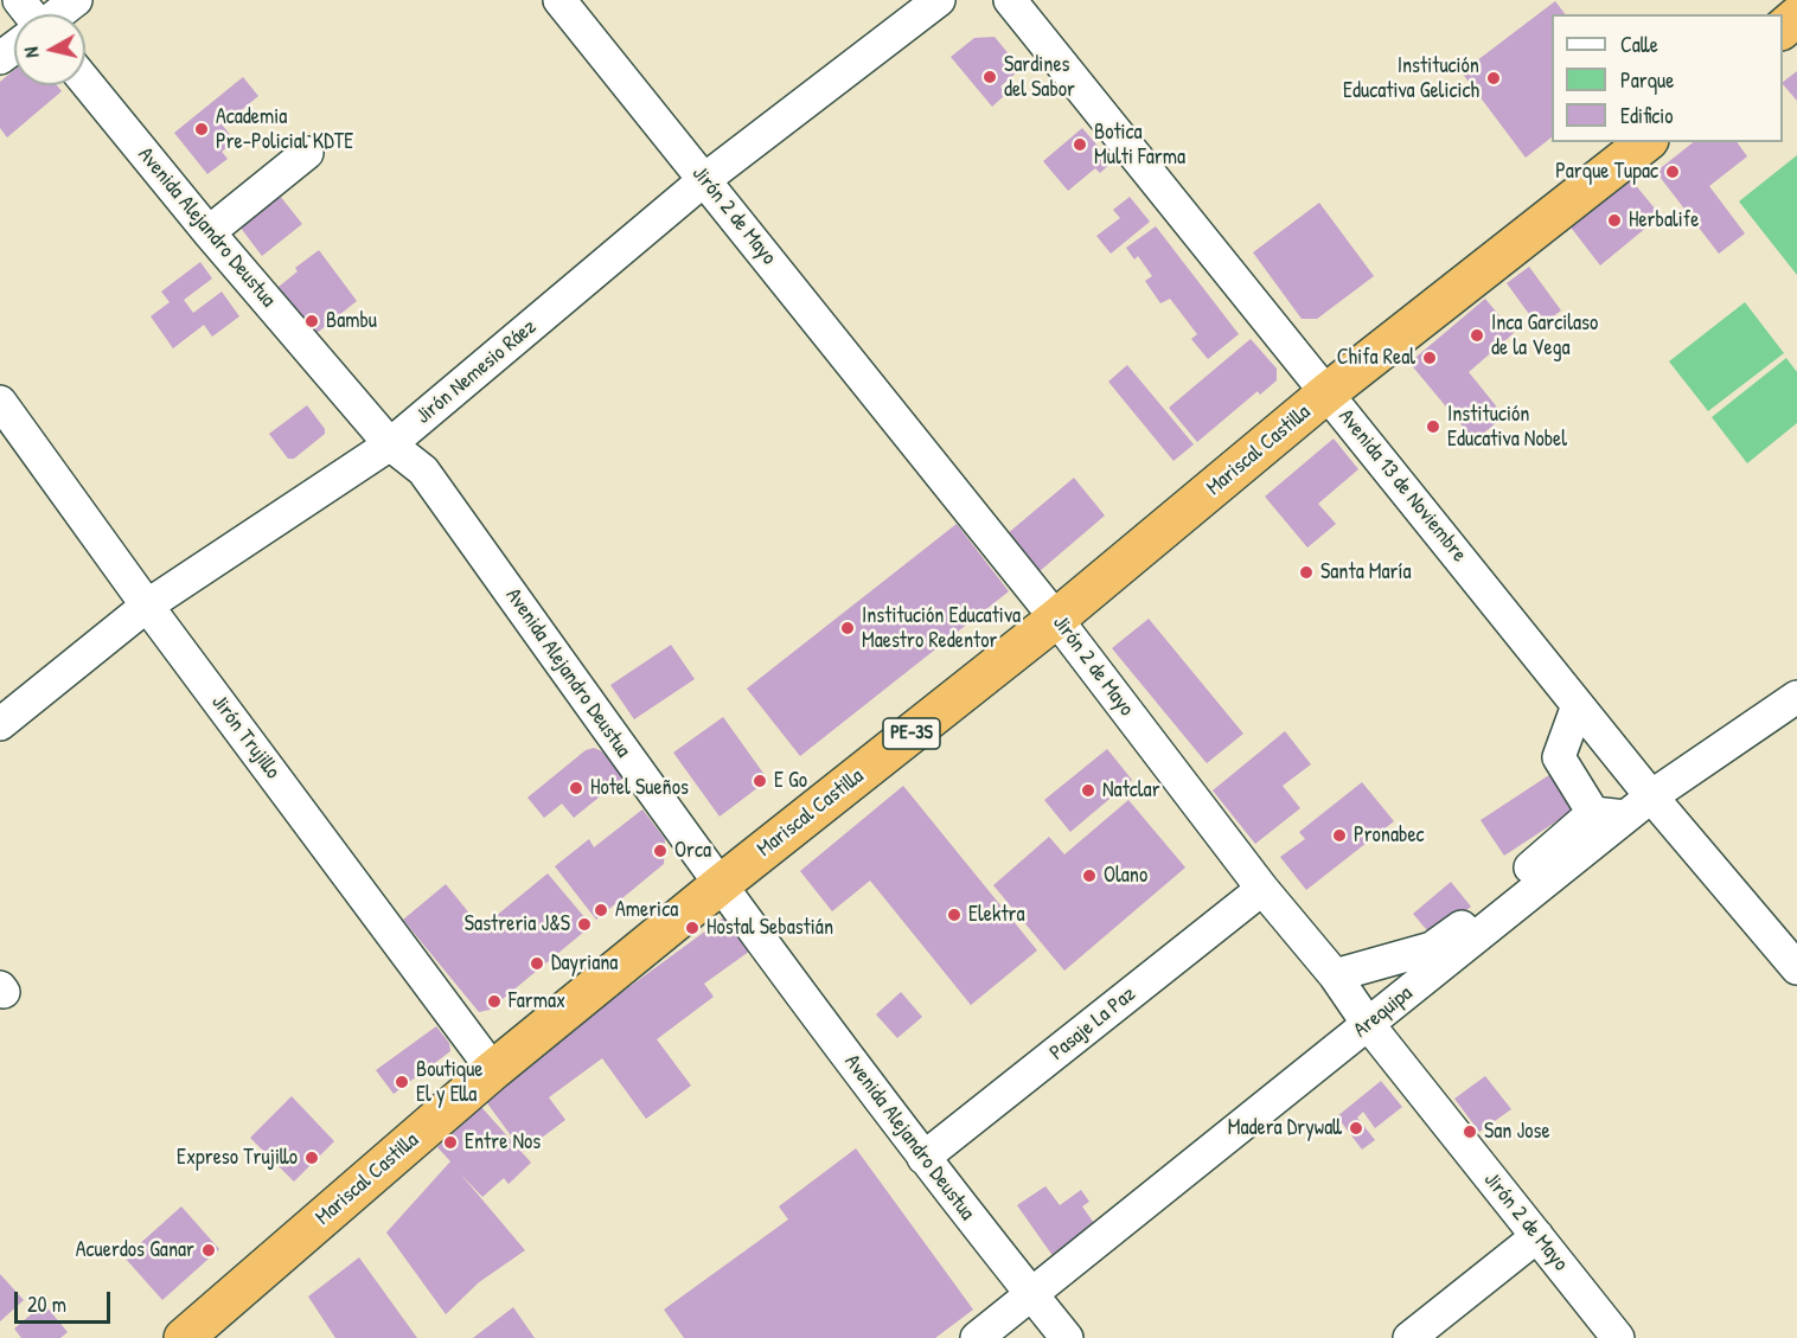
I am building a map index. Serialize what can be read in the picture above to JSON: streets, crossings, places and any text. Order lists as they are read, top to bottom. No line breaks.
{"streets":{"highway":["Mariscal Castilla","PE-3S"],"street":["Jirón 2 de Mayo","Avenida Alejandro Deustua","Jirón Nemesio Ráez","Avenida 13 de Noviembre","Jirón Trujillo","Arequipa","Pasaje La Paz"]},"crossings":[["Jirón 2 de Mayo","Jirón Nemesio Ráez"],["Jirón 2 de Mayo","Mariscal Castilla"],["Jirón 2 de Mayo","Arequipa"],["Jirón 2 de Mayo","Pasaje La Paz"],["Avenida Alejandro Deustua","Jirón Nemesio Ráez"],["Avenida Alejandro Deustua","Mariscal Castilla"],["Avenida Alejandro Deustua","Arequipa"],["Avenida Alejandro Deustua","Pasaje La Paz"],["Jirón Nemesio Ráez","Jirón Trujillo"],["Mariscal Castilla","Avenida 13 de Noviembre"],["Mariscal Castilla","Jirón Trujillo"],["Avenida 13 de Noviembre","Arequipa"]],"places":["Sardines del Sabor","Institución Educativa Gelicich","Academia Pre-Policial KDTE","Botica Multi Farma","Parque Tupac","Herbalife","Bambu","Inca Garcilaso de la Vega","Chifa Real","Institución Educativa Nobel","Santa María","Institución Educativa Maestro Redentor","E Go","Hotel Sueños","Natclar","Pronabec","Orca","Olano","America","Elektra","Sastreria J&S","Hostal Sebastián","Dayriana","Farmax","Boutique El y Ella","Madera Drywall","San Jose","Entre Nos","Expreso Trujillo","Acuerdos Ganar"],"legend":["Calle","Parque","Edificio"],"scale_bar":"20 m","north":"left"}
